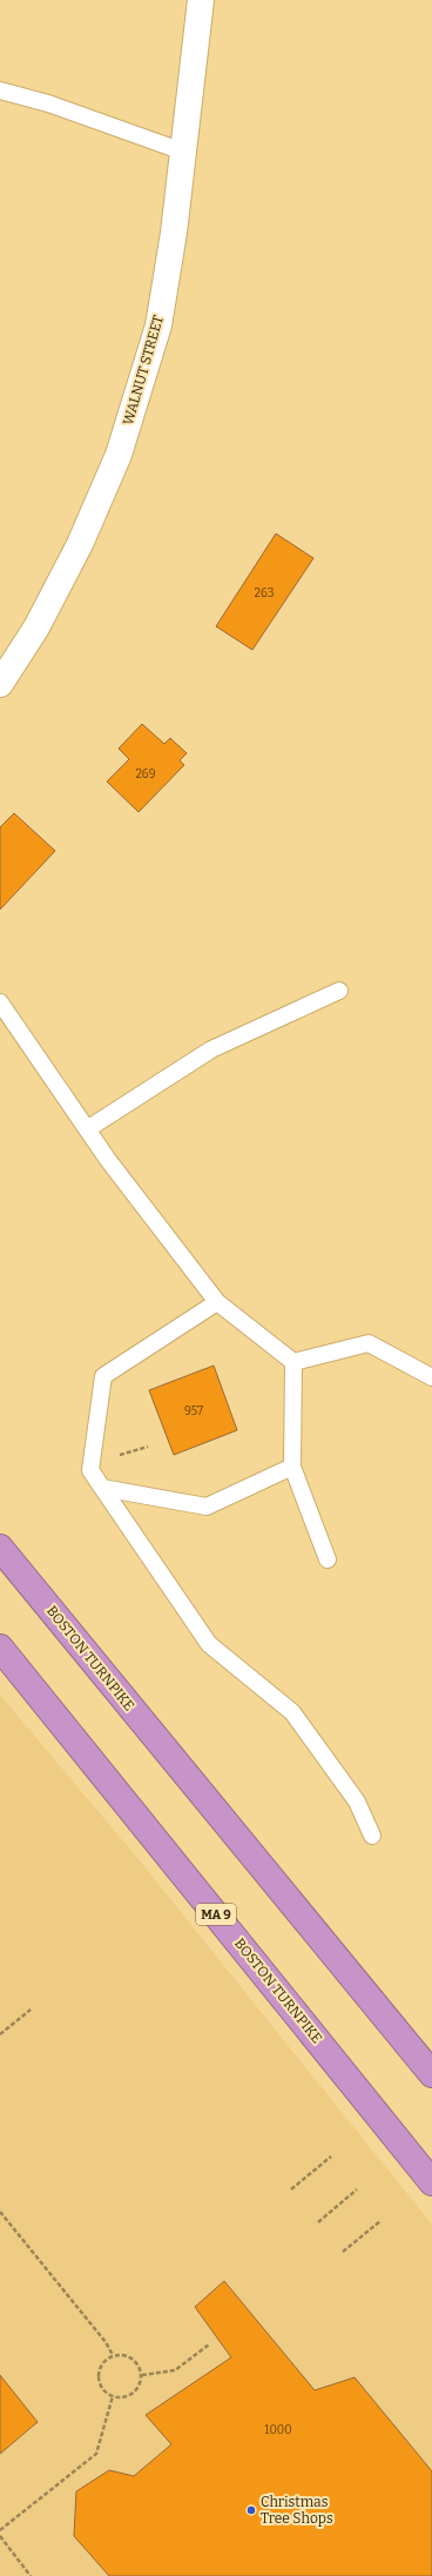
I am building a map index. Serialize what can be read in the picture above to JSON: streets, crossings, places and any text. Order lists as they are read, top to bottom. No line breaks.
{"streets":{"highway":["BOSTON TURNPIKE","MA 9"],"street":["WALNUT STREET"]},"places":["Christmas Tree Shops"],"house_numbers":["263","269","957","1000"]}
